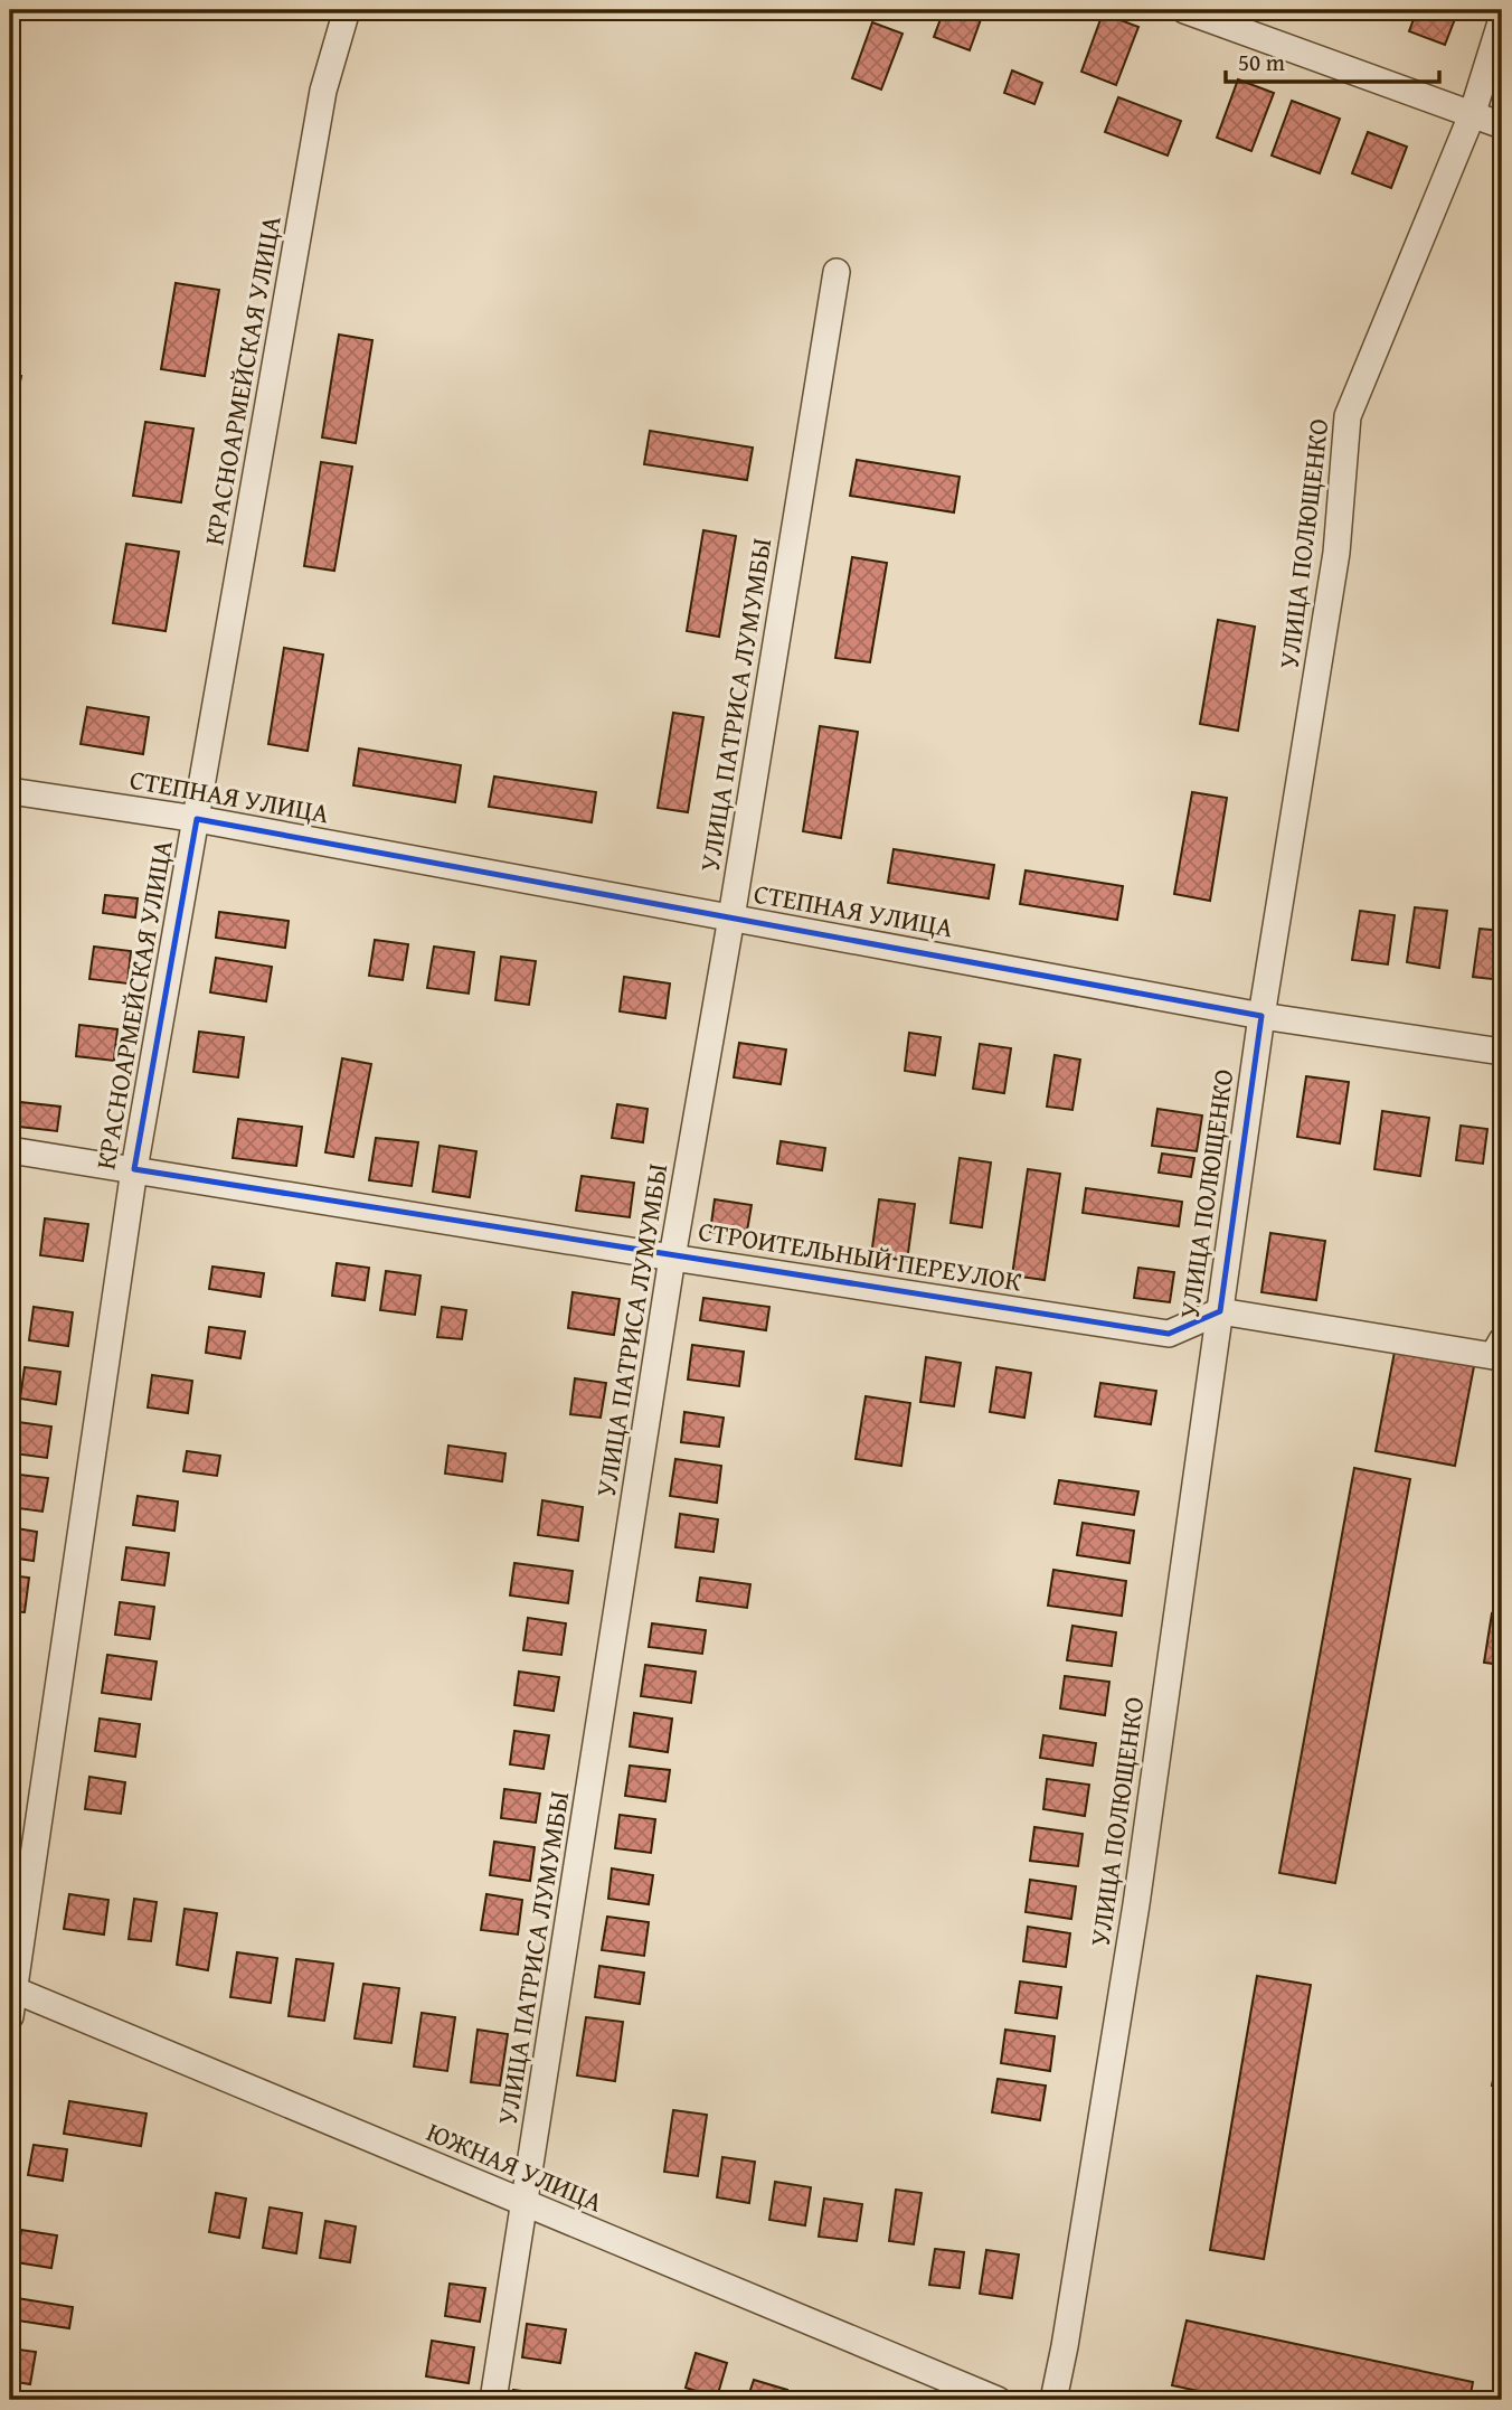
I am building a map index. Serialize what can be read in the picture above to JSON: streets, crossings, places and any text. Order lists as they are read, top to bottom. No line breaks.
{"streets":{"street":["КРАСНОАРМЕЙСКАЯ УЛИЦА","УЛИЦА ПОЛЮЩЕНКО","УЛИЦА ПАТРИСА ЛУМУМБЫ","СТЕПНАЯ УЛИЦА","СТРОИТЕЛЬНЫЙ ПЕРЕУЛОК","ЮЖНАЯ УЛИЦА"]},"crossings":[["КРАСНОАРМЕЙСКАЯ УЛИЦА","СТЕПНАЯ УЛИЦА"],["КРАСНОАРМЕЙСКАЯ УЛИЦА","СТРОИТЕЛЬНЫЙ ПЕРЕУЛОК"],["КРАСНОАРМЕЙСКАЯ УЛИЦА","ЮЖНАЯ УЛИЦА"],["УЛИЦА ПОЛЮЩЕНКО","СТЕПНАЯ УЛИЦА"],["УЛИЦА ПОЛЮЩЕНКО","СТРОИТЕЛЬНЫЙ ПЕРЕУЛОК"],["УЛИЦА ПАТРИСА ЛУМУМБЫ","СТЕПНАЯ УЛИЦА"],["УЛИЦА ПАТРИСА ЛУМУМБЫ","СТРОИТЕЛЬНЫЙ ПЕРЕУЛОК"],["УЛИЦА ПАТРИСА ЛУМУМБЫ","ЮЖНАЯ УЛИЦА"]],"scale_bar":"50 m"}
